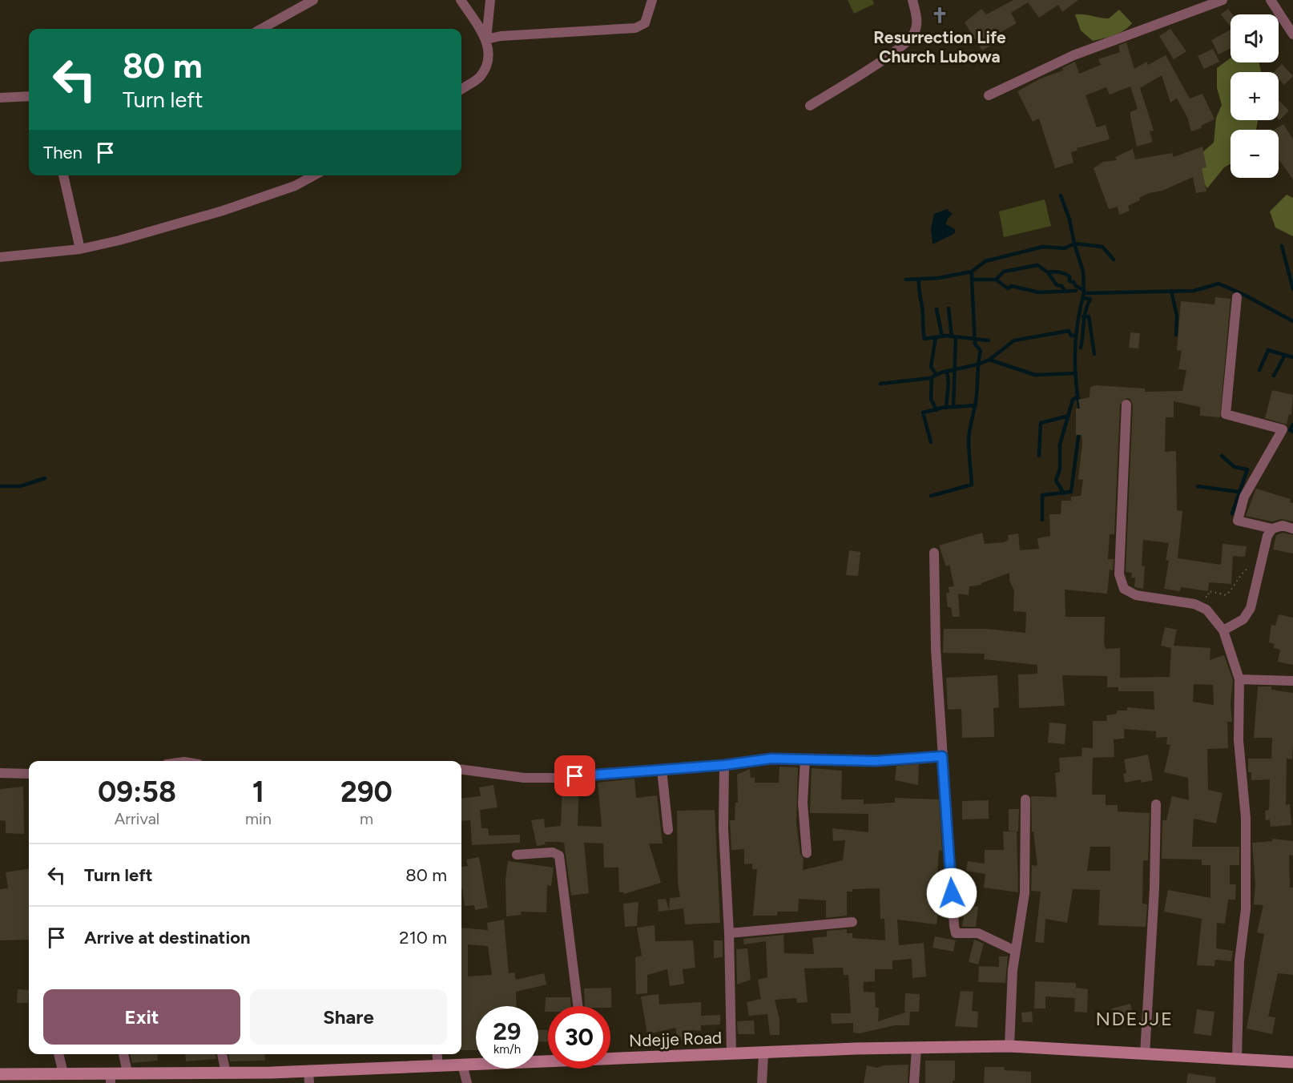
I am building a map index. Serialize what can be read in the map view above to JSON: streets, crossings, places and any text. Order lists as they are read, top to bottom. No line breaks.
{"streets":{"street":["Ndejje Road"]},"districts":["NDEJJE"],"places":{"church":["Resurrection Life Church Lubowa"]},"page":{"map_buttons":["+","−"],"turn":["80 m","Turn left"],"then":"Then","eta":["09:58","Arrival","1","min","290","m"],"list":[{"name":"Turn left","value":"80 m"},{"name":"Arrive at destination","value":"210 m"}],"buttons":["Exit","Share"],"speed":"29 km/h","limit":"30"}}
